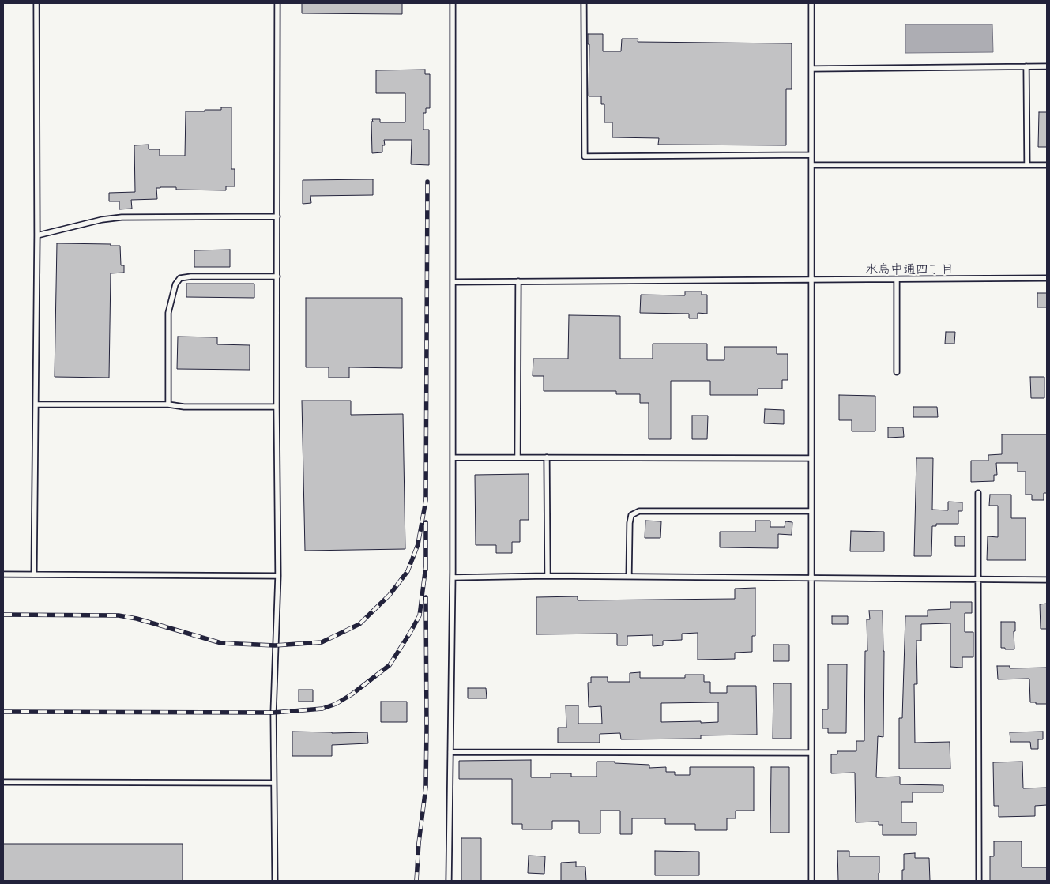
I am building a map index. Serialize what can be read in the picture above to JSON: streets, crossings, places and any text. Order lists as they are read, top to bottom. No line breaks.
{"districts":["水島中通四丁目"]}
